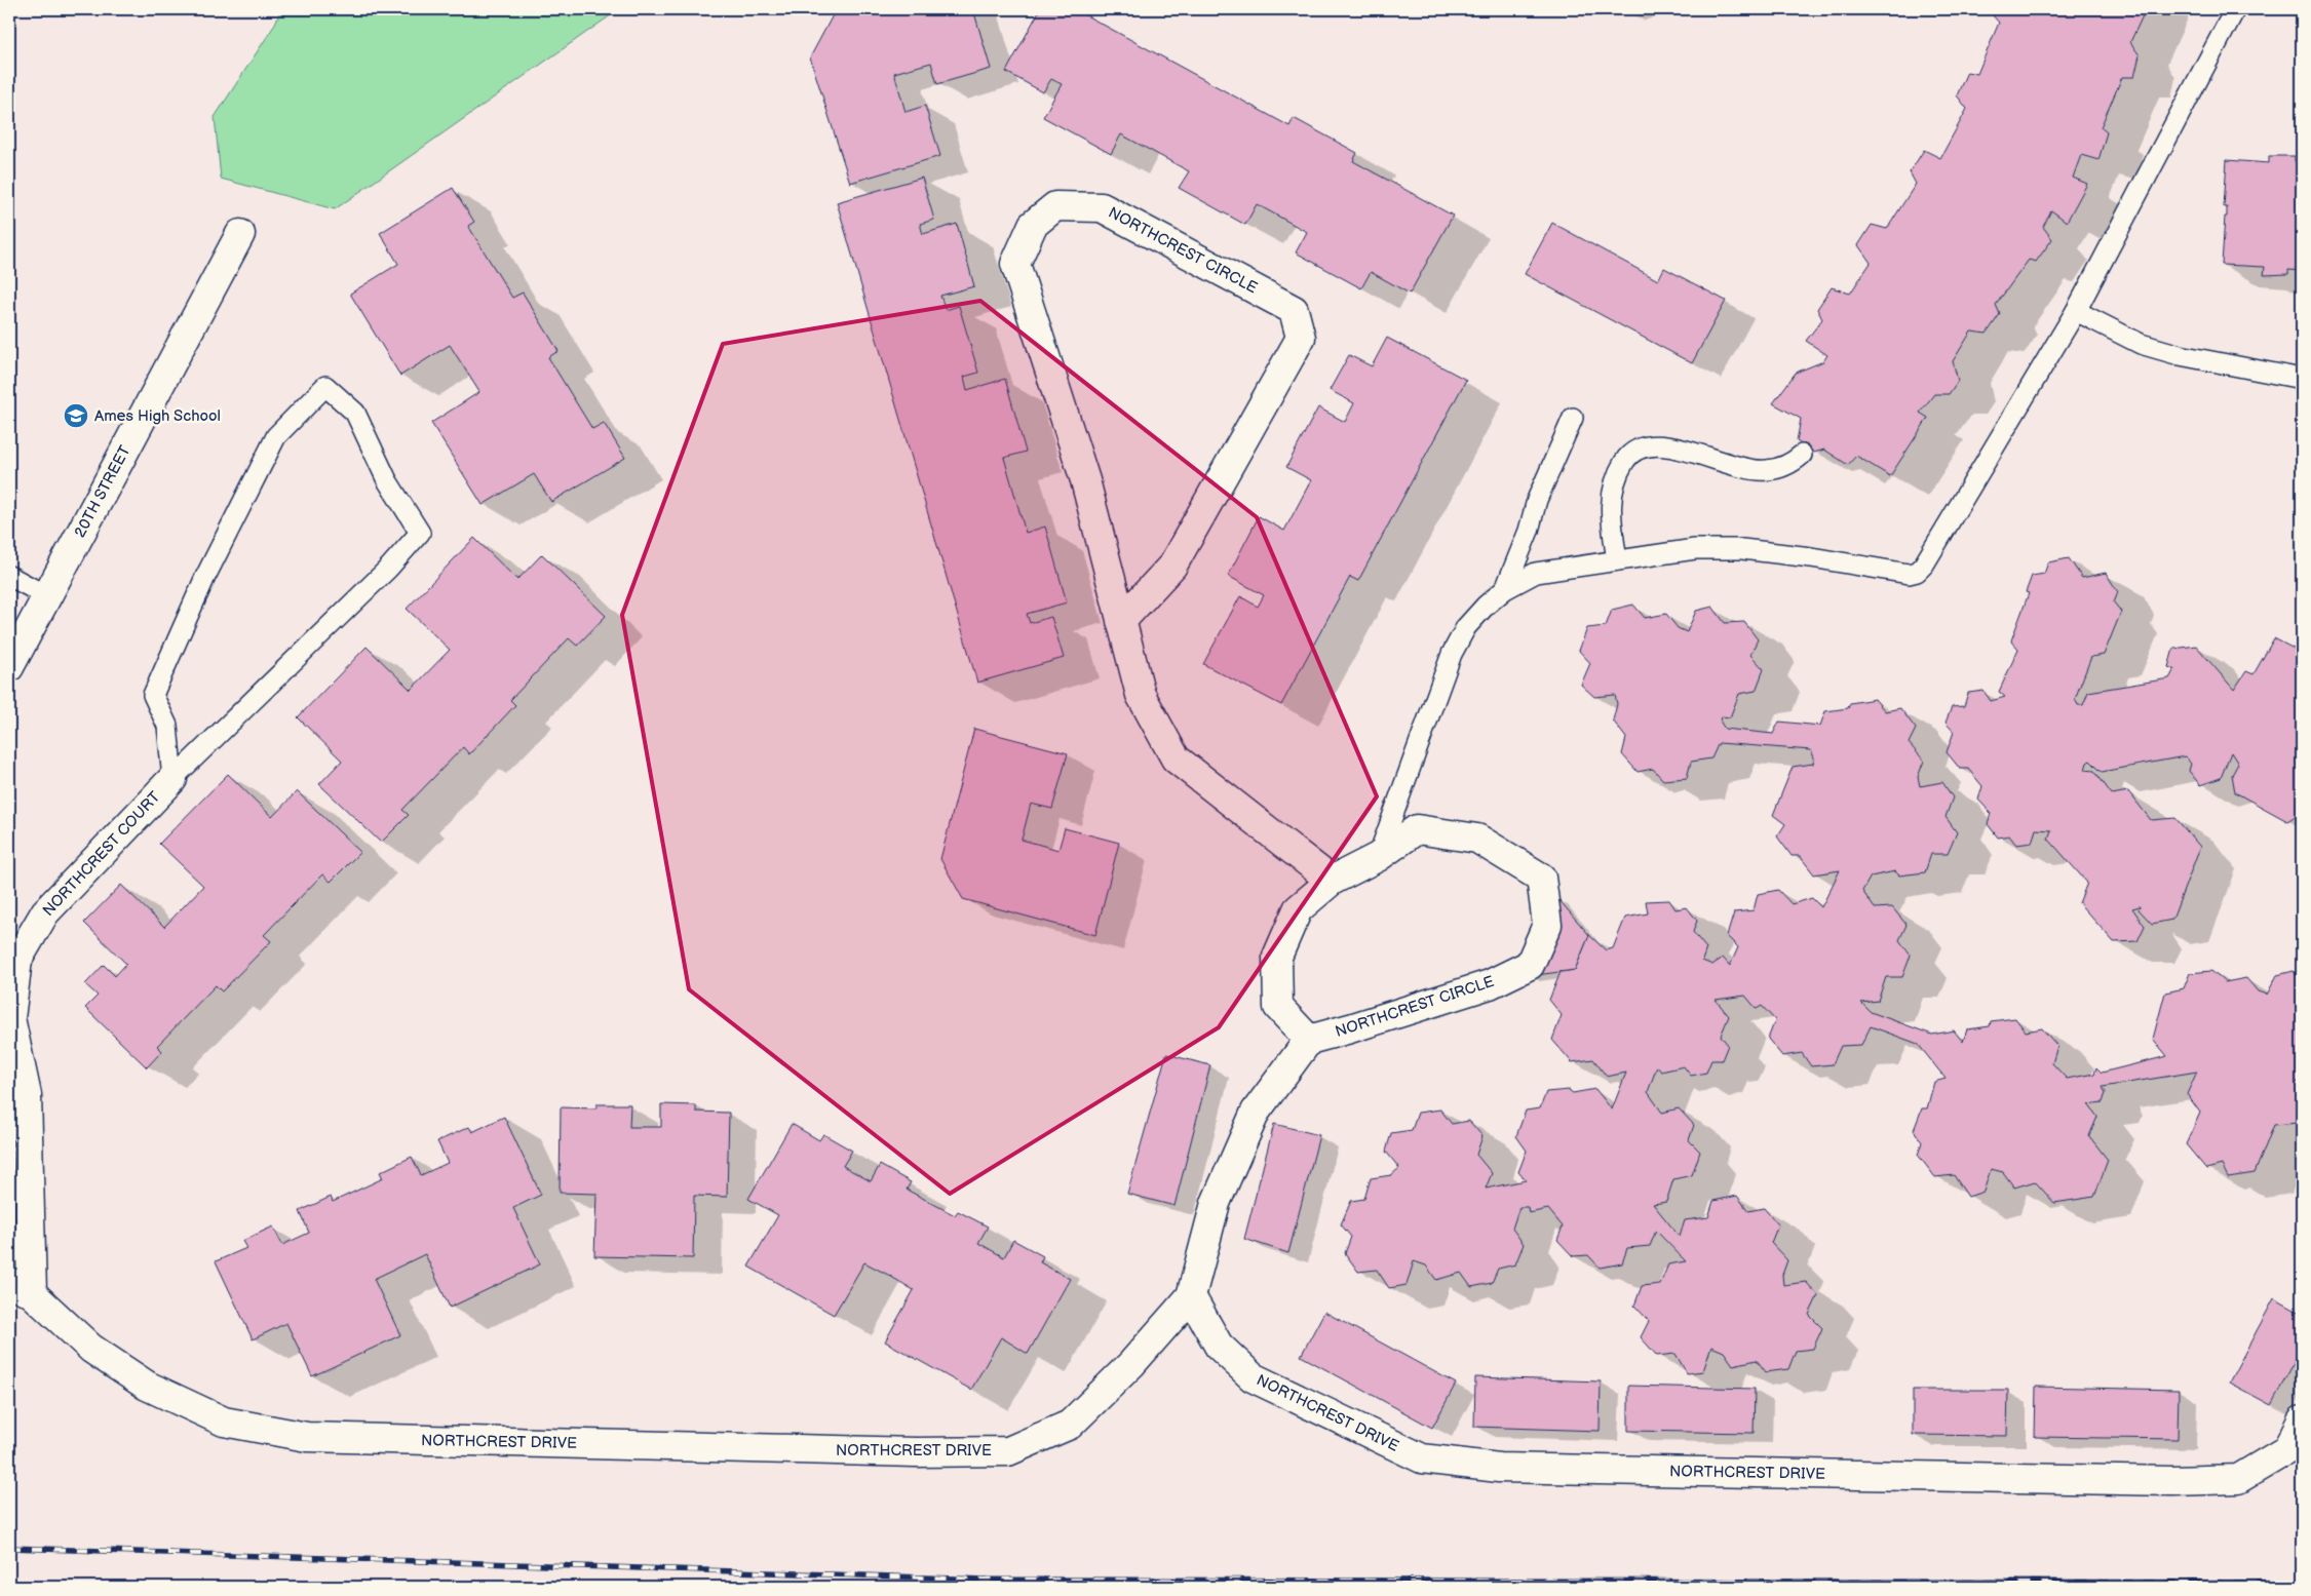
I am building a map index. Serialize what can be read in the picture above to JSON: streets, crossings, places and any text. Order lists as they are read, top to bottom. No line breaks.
{"streets":{"street":["NORTHCREST CIRCLE","20TH STREET","NORTHCREST COURT","NORTHCREST DRIVE"]},"crossings":[["NORTHCREST COURT","NORTHCREST DRIVE"]],"places":{"school or university":["Ames High School"]}}
